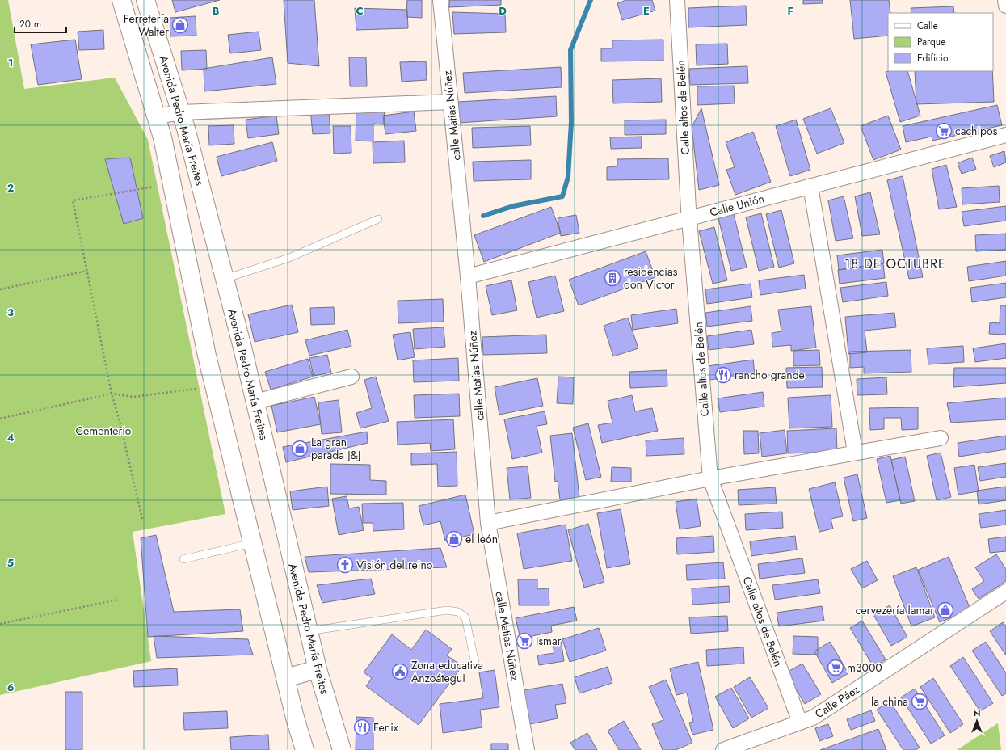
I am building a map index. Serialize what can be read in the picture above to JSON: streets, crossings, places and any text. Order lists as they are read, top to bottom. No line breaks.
{"streets":{"street":["Calle altos de Belén","calle Matías Núñez","Avenida Pedro María Freites","Calle Unión","Calle Páez"]},"crossings":[["Calle altos de Belén","Calle Unión"],["Calle altos de Belén","Calle Páez"],["calle Matías Núñez","Calle Unión"]],"districts":["18 DE OCTUBRE"],"parks":["Cementerio"],"places":{"shop":["Ferretería Walter","La gran parada J&J","el león","cervezería lamar"],"supermarket":["cachipos","Ismar","m3000","la china"],"building":["residencias don Victor"],"restaurant":["rancho grande","Fenix"],"church":["Visión del reino"],"public building":["Zona educativa Anzoátegui"]},"legend":["Calle","Parque","Edificio"],"scale_bar":"20 m","north":"top","grid":{"columns":["B","C","D","E","F"],"rows":["1","2","3","4","5","6"]}}
